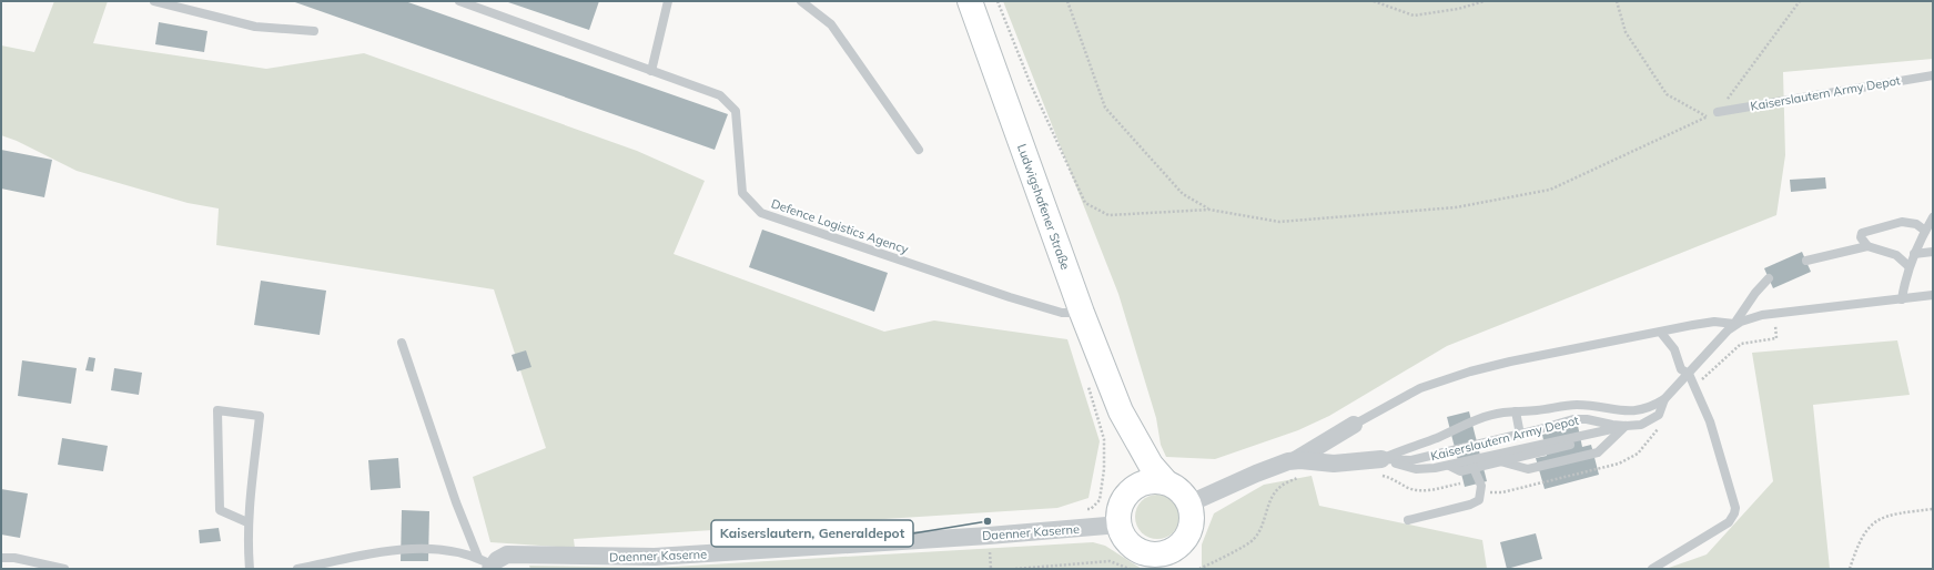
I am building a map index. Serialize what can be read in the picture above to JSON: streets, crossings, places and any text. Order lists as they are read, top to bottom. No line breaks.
{"streets":{"street":["Kaiserslautern Army Depot","Ludwigshafener Straße","Daenner Kaserne"],"lane":["Defence Logistics Agency"]},"crossings":[["Kaiserslautern Army Depot","Ludwigshafener Straße"],["Kaiserslautern Army Depot","Daenner Kaserne"],["Ludwigshafener Straße","Defence Logistics Agency"],["Ludwigshafener Straße","Daenner Kaserne"]],"places":["Kaiserslautern, Generaldepot"]}
